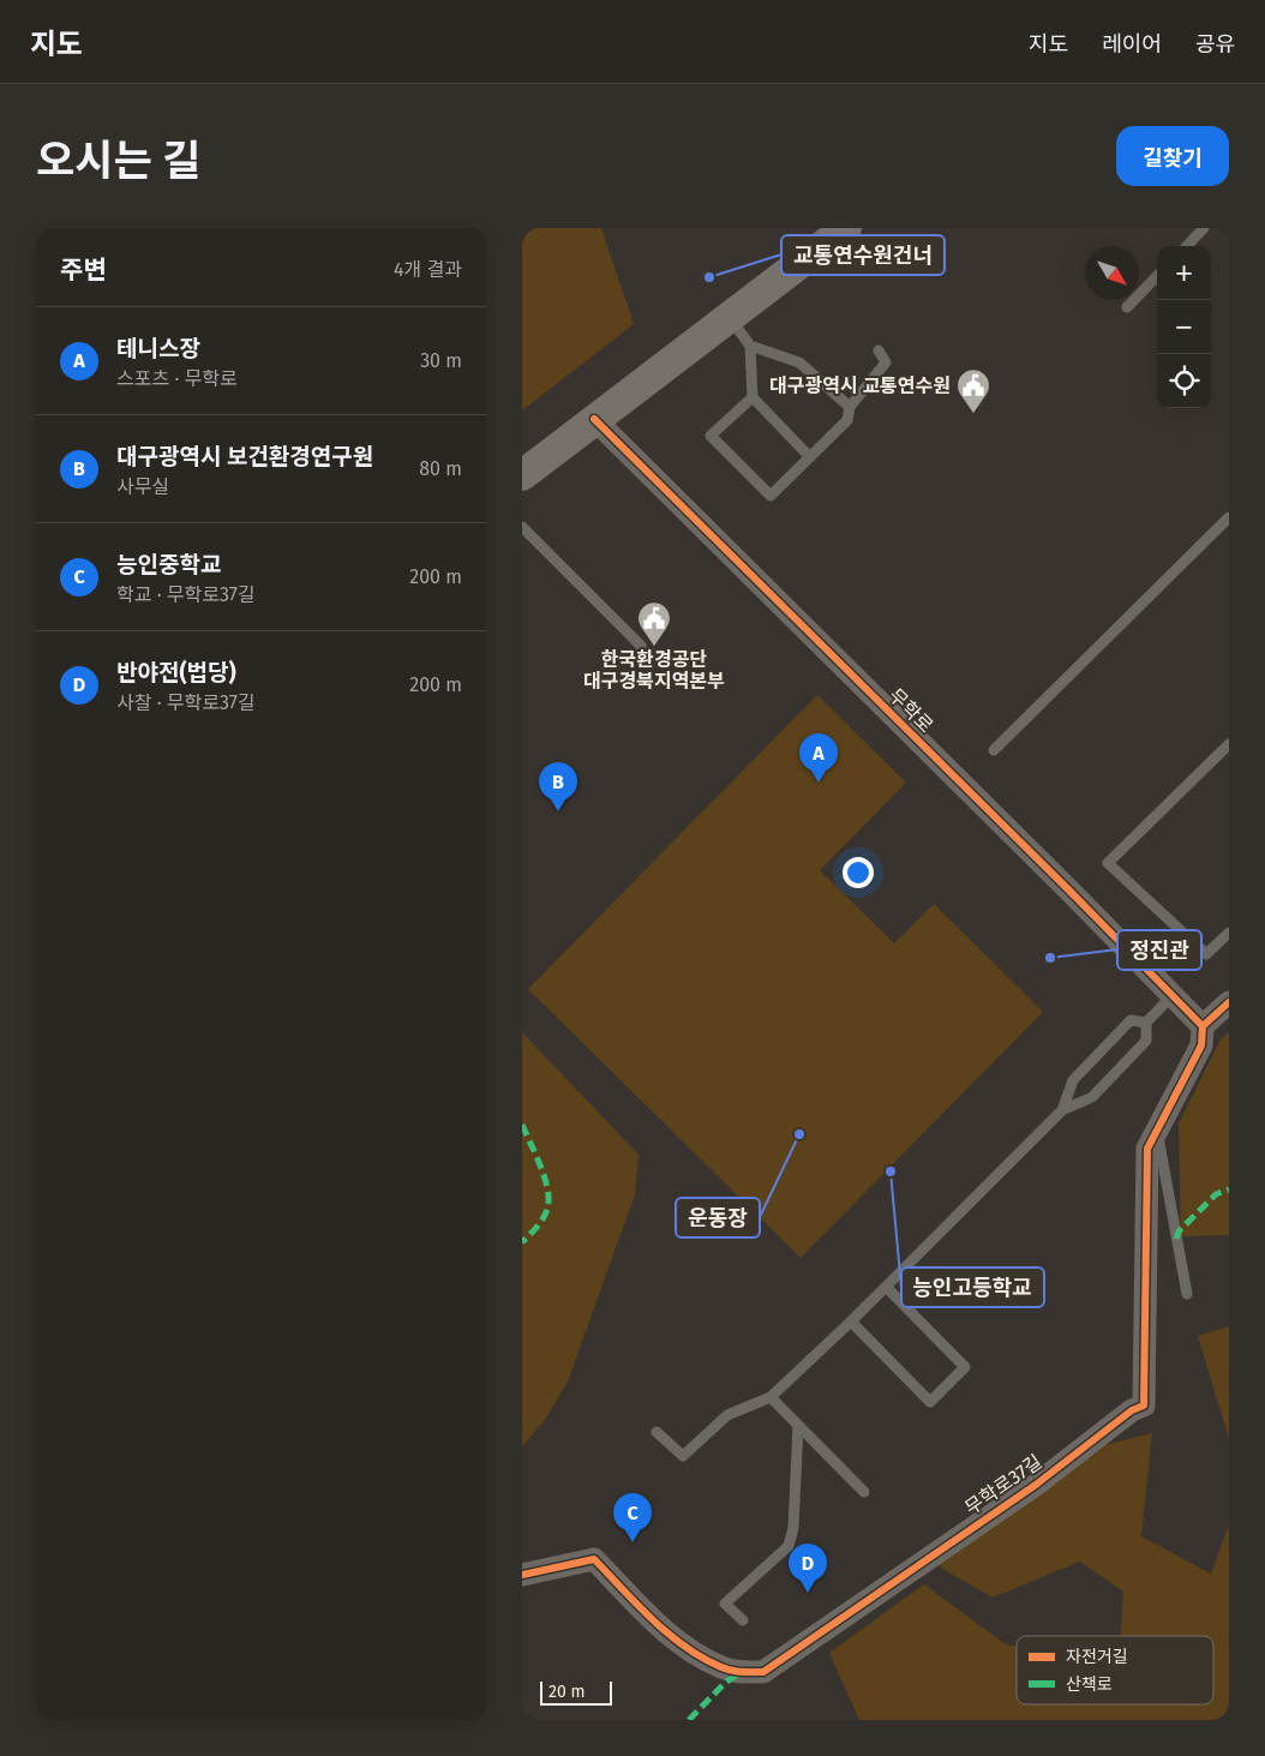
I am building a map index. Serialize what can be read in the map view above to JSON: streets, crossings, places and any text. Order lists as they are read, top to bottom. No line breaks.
{"streets":{"street":["무학로","무학로37길"]},"crossings":[["무학로","무학로37길"]],"places":{"other":["교통연수원건너","정진관","운동장","능인고등학교"],"public building":["대구광역시 교통연수원","한국환경공단 대구경북지역본부"]},"legend":["자전거길","산책로"],"scale_bar":"20 m","north":"bottom right","page":{"header":"지도","nav":["지도","레이어","공유"],"title":"오시는 길","buttons":"길찾기","heading":["주변","4개 결과"],"map_buttons":["+","−"],"list":[{"mark":"A","name":"테니스장","note":"스포츠 · 무학로","value":"30 m"},{"mark":"B","name":"대구광역시 보건환경연구원","note":"사무실","value":"80 m"},{"mark":"C","name":"능인중학교","note":"학교 · 무학로37길","value":"200 m"},{"mark":"D","name":"반야전(법당)","note":"사찰 · 무학로37길","value":"200 m"}],"pins":["A","B","C","D"],"scale":"20 m"}}
